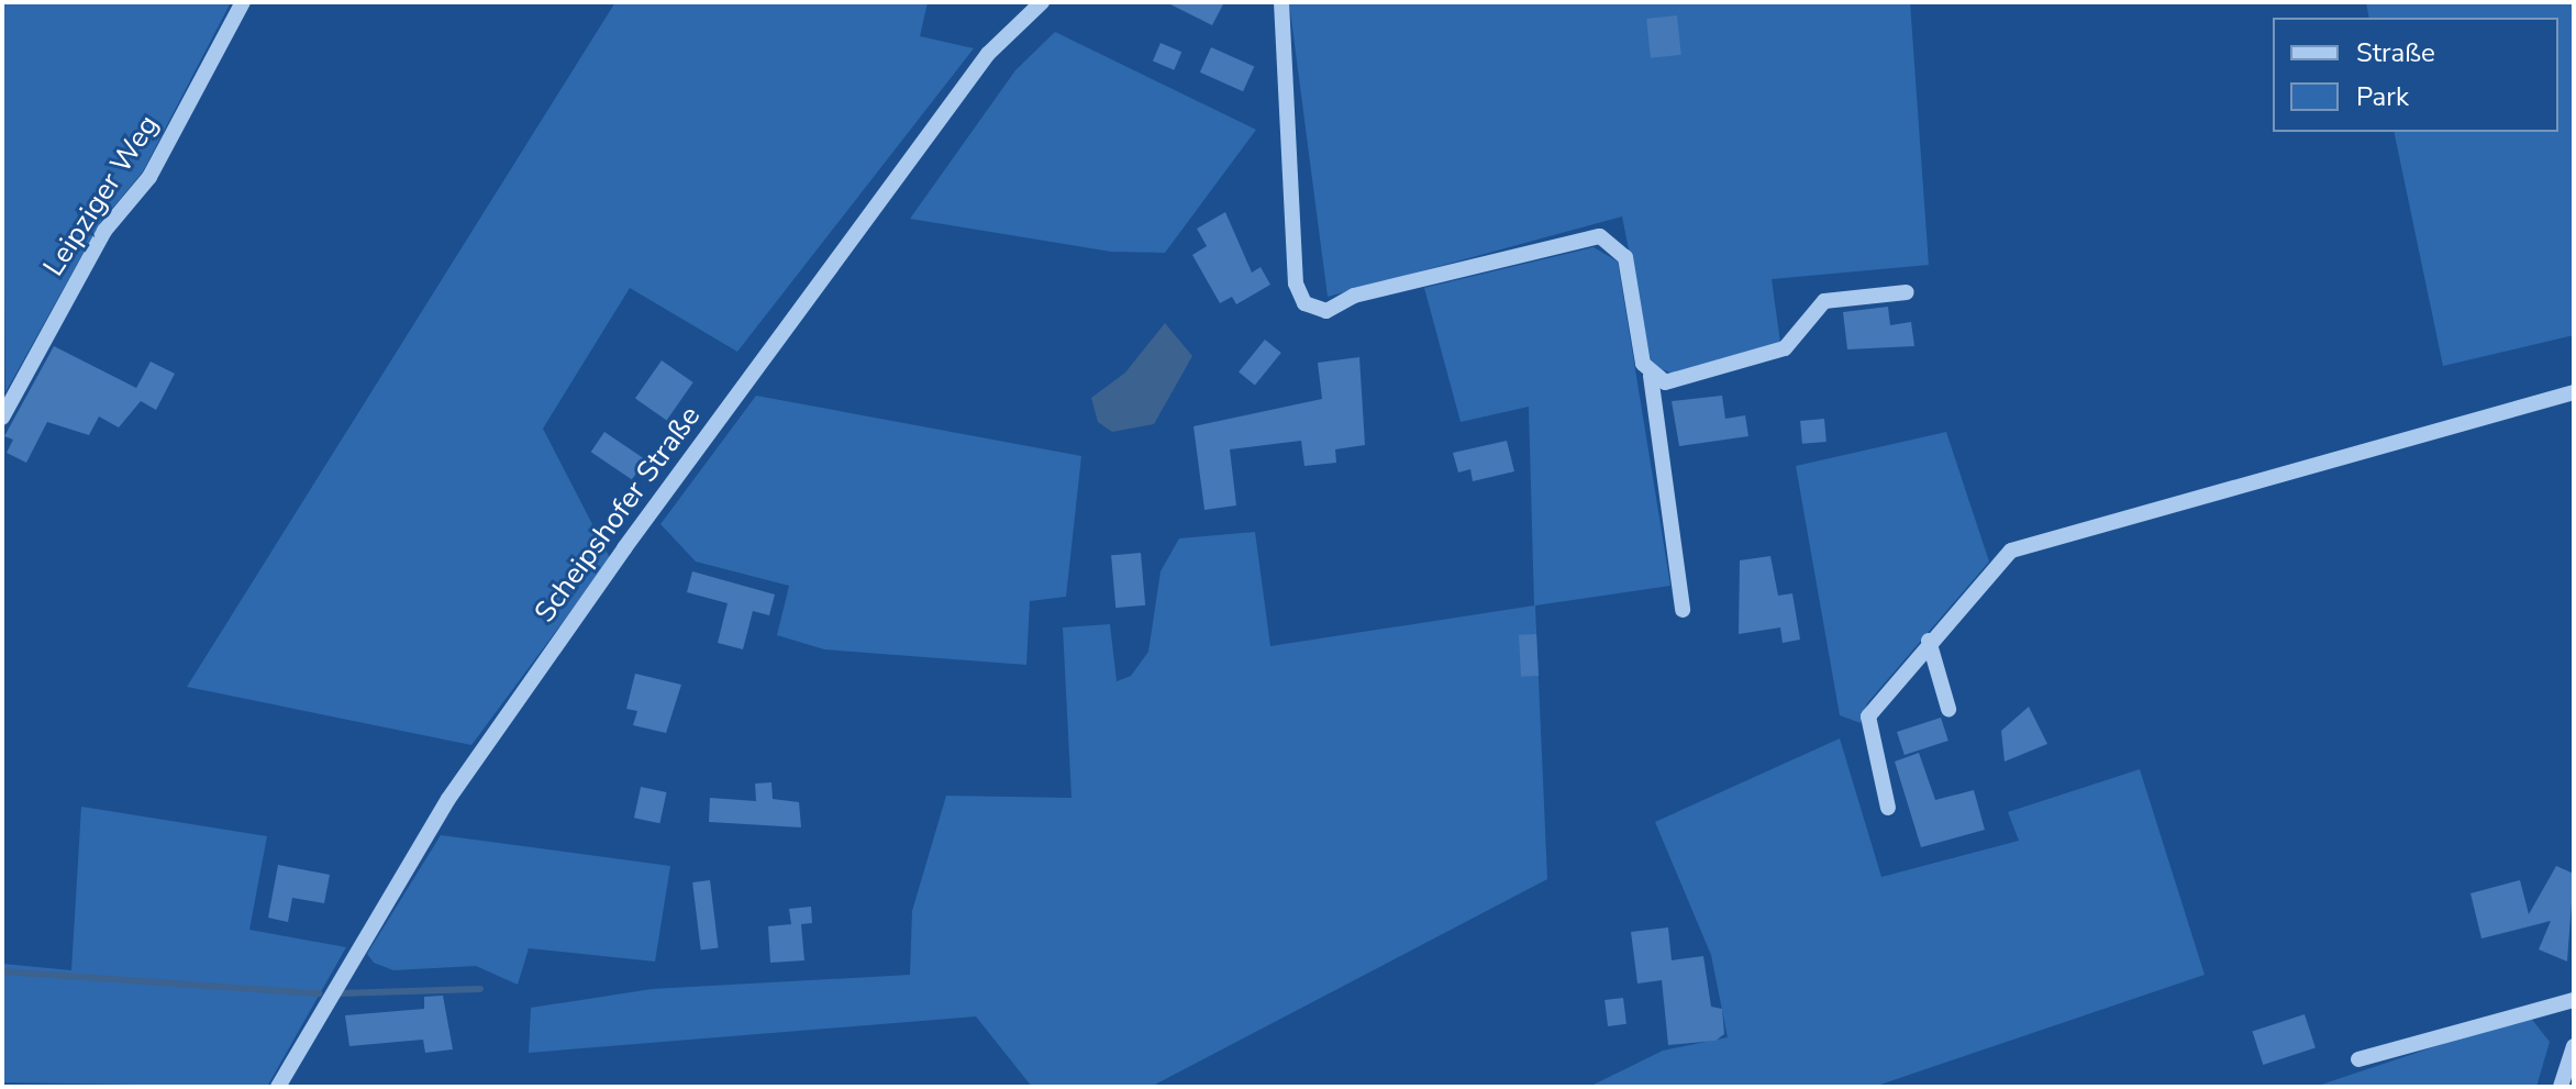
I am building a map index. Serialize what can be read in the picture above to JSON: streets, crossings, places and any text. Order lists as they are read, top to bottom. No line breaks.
{"streets":{"street":["Leipziger Weg","Scheipshofer Straße"]},"legend":["Straße","Park"]}
